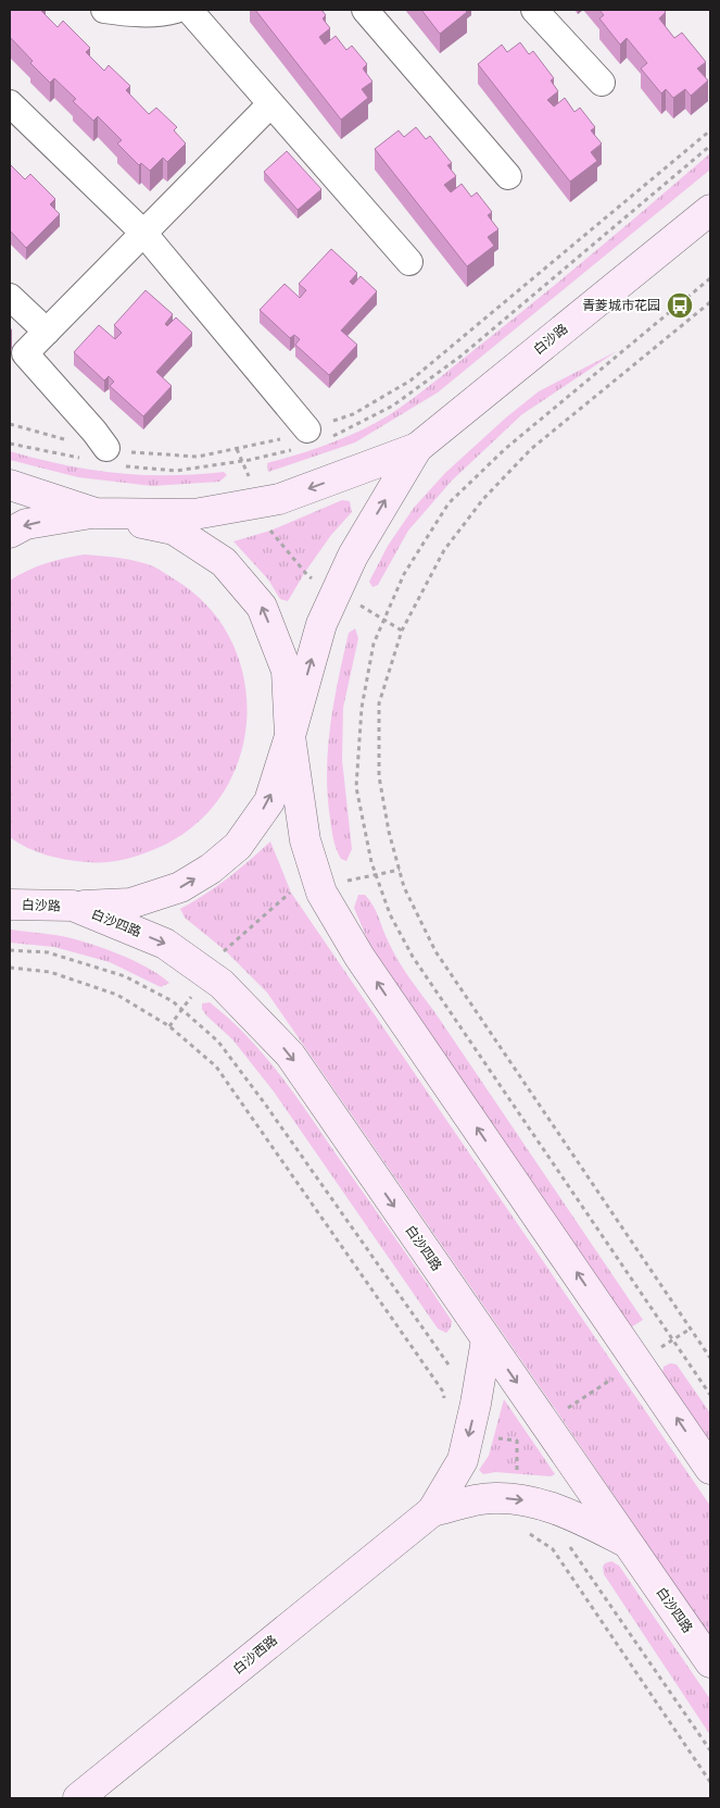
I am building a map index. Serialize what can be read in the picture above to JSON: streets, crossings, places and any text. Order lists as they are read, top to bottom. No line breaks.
{"streets":{"main road":["白沙路","白沙四路","白沙西路"]},"crossings":[["白沙路","白沙四路"]],"places":{"bus stop":["青菱城市花园"]}}
